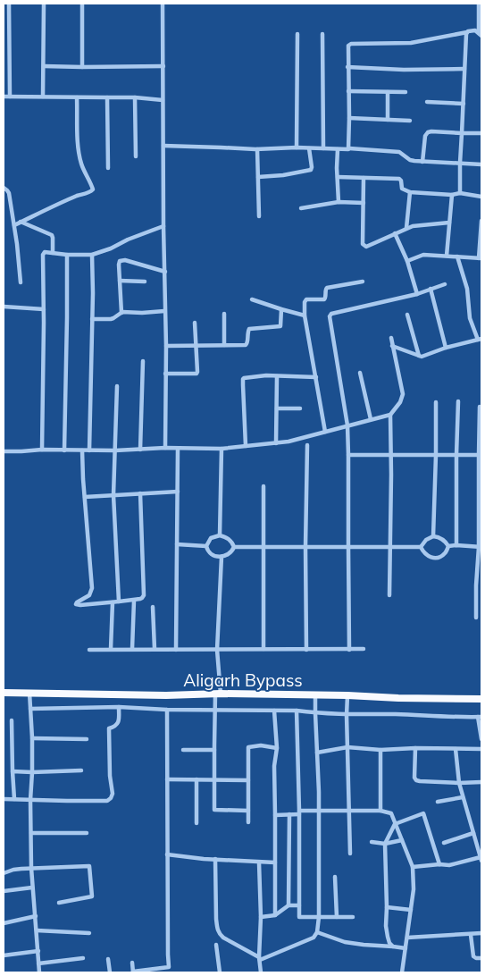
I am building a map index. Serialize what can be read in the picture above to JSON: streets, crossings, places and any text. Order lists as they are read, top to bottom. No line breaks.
{"streets":{"highway":["Aligarh Bypass"]}}
